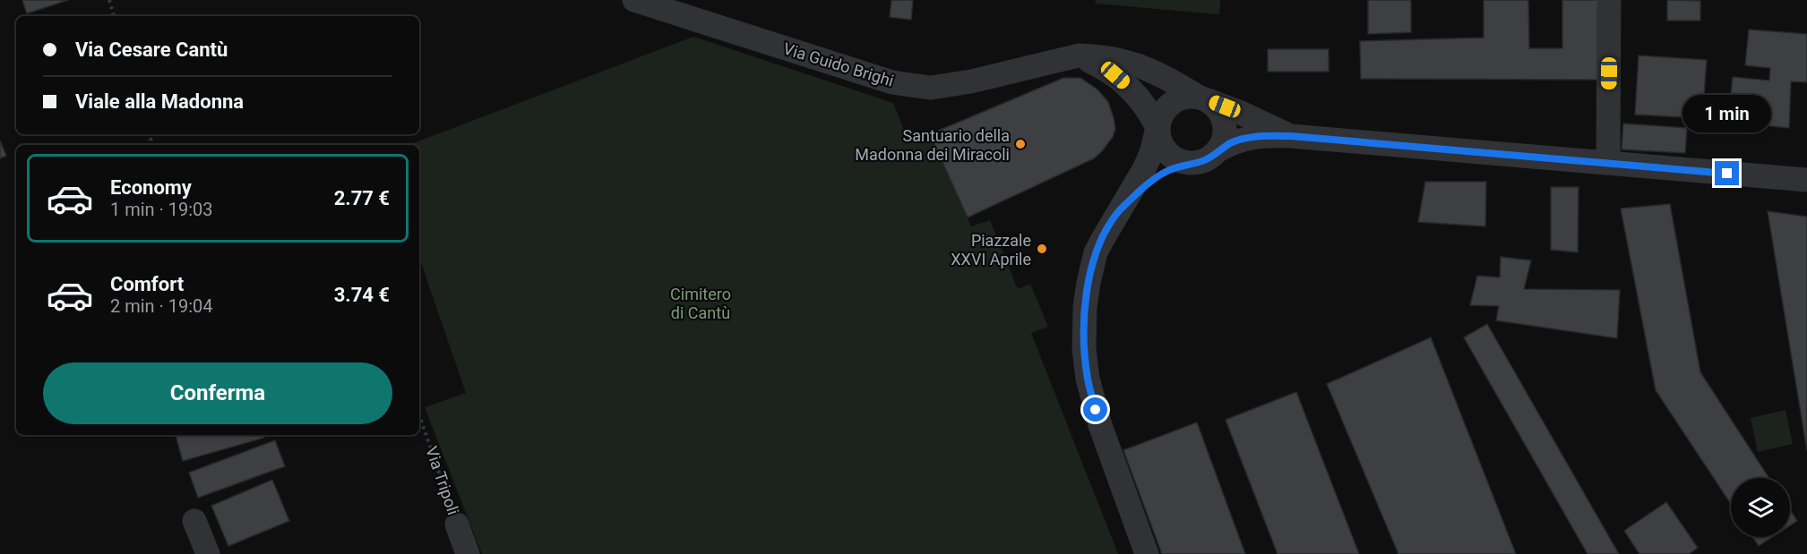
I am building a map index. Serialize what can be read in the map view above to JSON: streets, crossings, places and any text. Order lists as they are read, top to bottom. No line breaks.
{"streets":{"street":["Via Guido Brighi","Via Tripoli"]},"parks":["Cimitero di Cantù"],"places":["Santuario della Madonna dei Miracoli","Piazzale XXVI Aprile"],"page":{"banner":["Via Cesare Cantù","Viale alla Madonna"],"bubble":"1 min","list":[{"name":"Economy","note":"1 min · 19:03","value":"2.77 €"},{"name":"Comfort","note":"2 min · 19:04","value":"3.74 €"}],"buttons":"Conferma"}}
